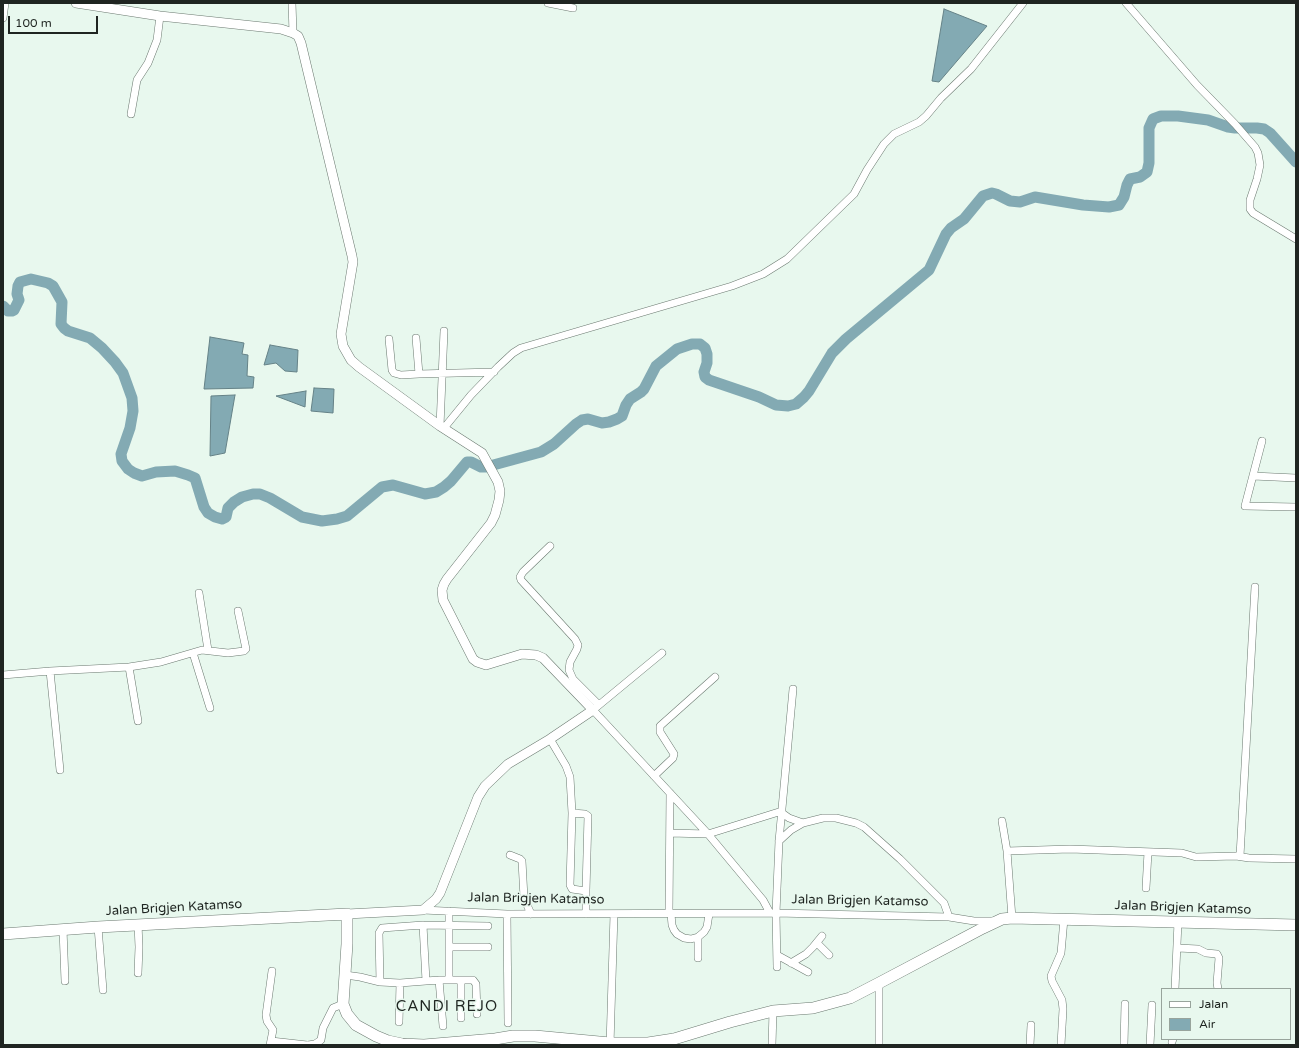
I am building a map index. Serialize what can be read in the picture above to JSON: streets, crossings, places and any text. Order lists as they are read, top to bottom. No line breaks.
{"streets":{"main road":["Jalan Brigjen Katamso"]},"districts":["CANDI REJO"],"legend":["Jalan","Air"],"scale_bar":"100 m"}
